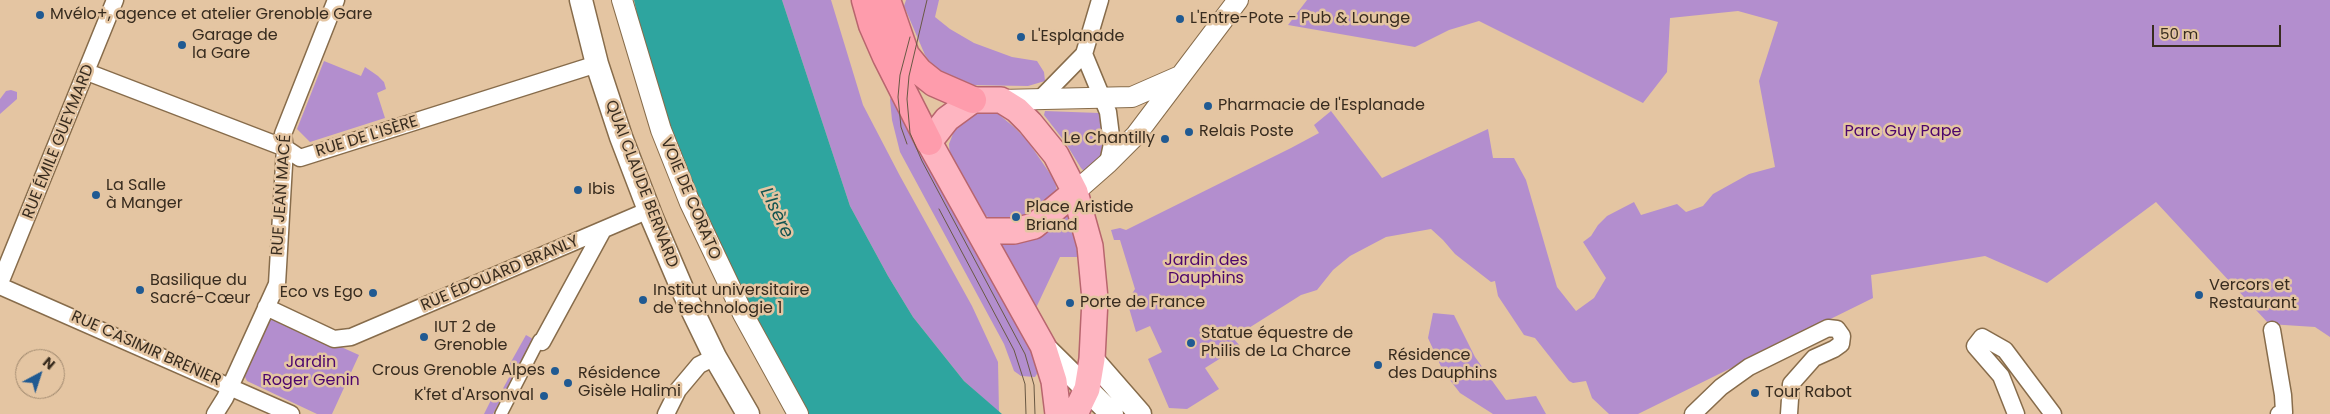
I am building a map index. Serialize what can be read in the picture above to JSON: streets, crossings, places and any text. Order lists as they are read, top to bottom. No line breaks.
{"streets":{"main road":["QUAI CLAUDE BERNARD"],"street":["RUE DE L'ISÈRE","RUE ÉMILE GUEYMARD","RUE JEAN MACÉ","VOIE DE CORATO","RUE ÉDOUARD BRANLY","RUE CASIMIR BRENIER"]},"crossings":[["RUE DE L'ISÈRE","RUE ÉMILE GUEYMARD"],["RUE DE L'ISÈRE","QUAI CLAUDE BERNARD"],["RUE DE L'ISÈRE","RUE JEAN MACÉ"],["RUE ÉMILE GUEYMARD","RUE CASIMIR BRENIER"],["QUAI CLAUDE BERNARD","RUE ÉDOUARD BRANLY"],["RUE JEAN MACÉ","RUE ÉDOUARD BRANLY"],["RUE JEAN MACÉ","RUE CASIMIR BRENIER"]],"water":["L'Isère"],"parks":["Parc Guy Pape","Jardin des Dauphins","Jardin Roger Genin"],"places":["Mvélo+, agence et atelier Grenoble Gare","L'Entre-Pote - Pub & Lounge","L'Esplanade","Garage de la Gare","Pharmacie de l'Esplanade","Relais Poste","Le Chantilly","Ibis","La Salle à Manger","Place Aristide Briand","Basilique du Sacré-Cœur","Eco vs Ego","Vercors et Restaurant","Institut universitaire de technologie 1","Porte de France","IUT 2 de Grenoble","Statue équestre de Philis de La Charce","Résidence des Dauphins","Crous Grenoble Alpes","Résidence Gisèle Halimi","Tour Rabot","K'fet d'Arsonval"],"scale_bar":"50 m","north":"top right"}
